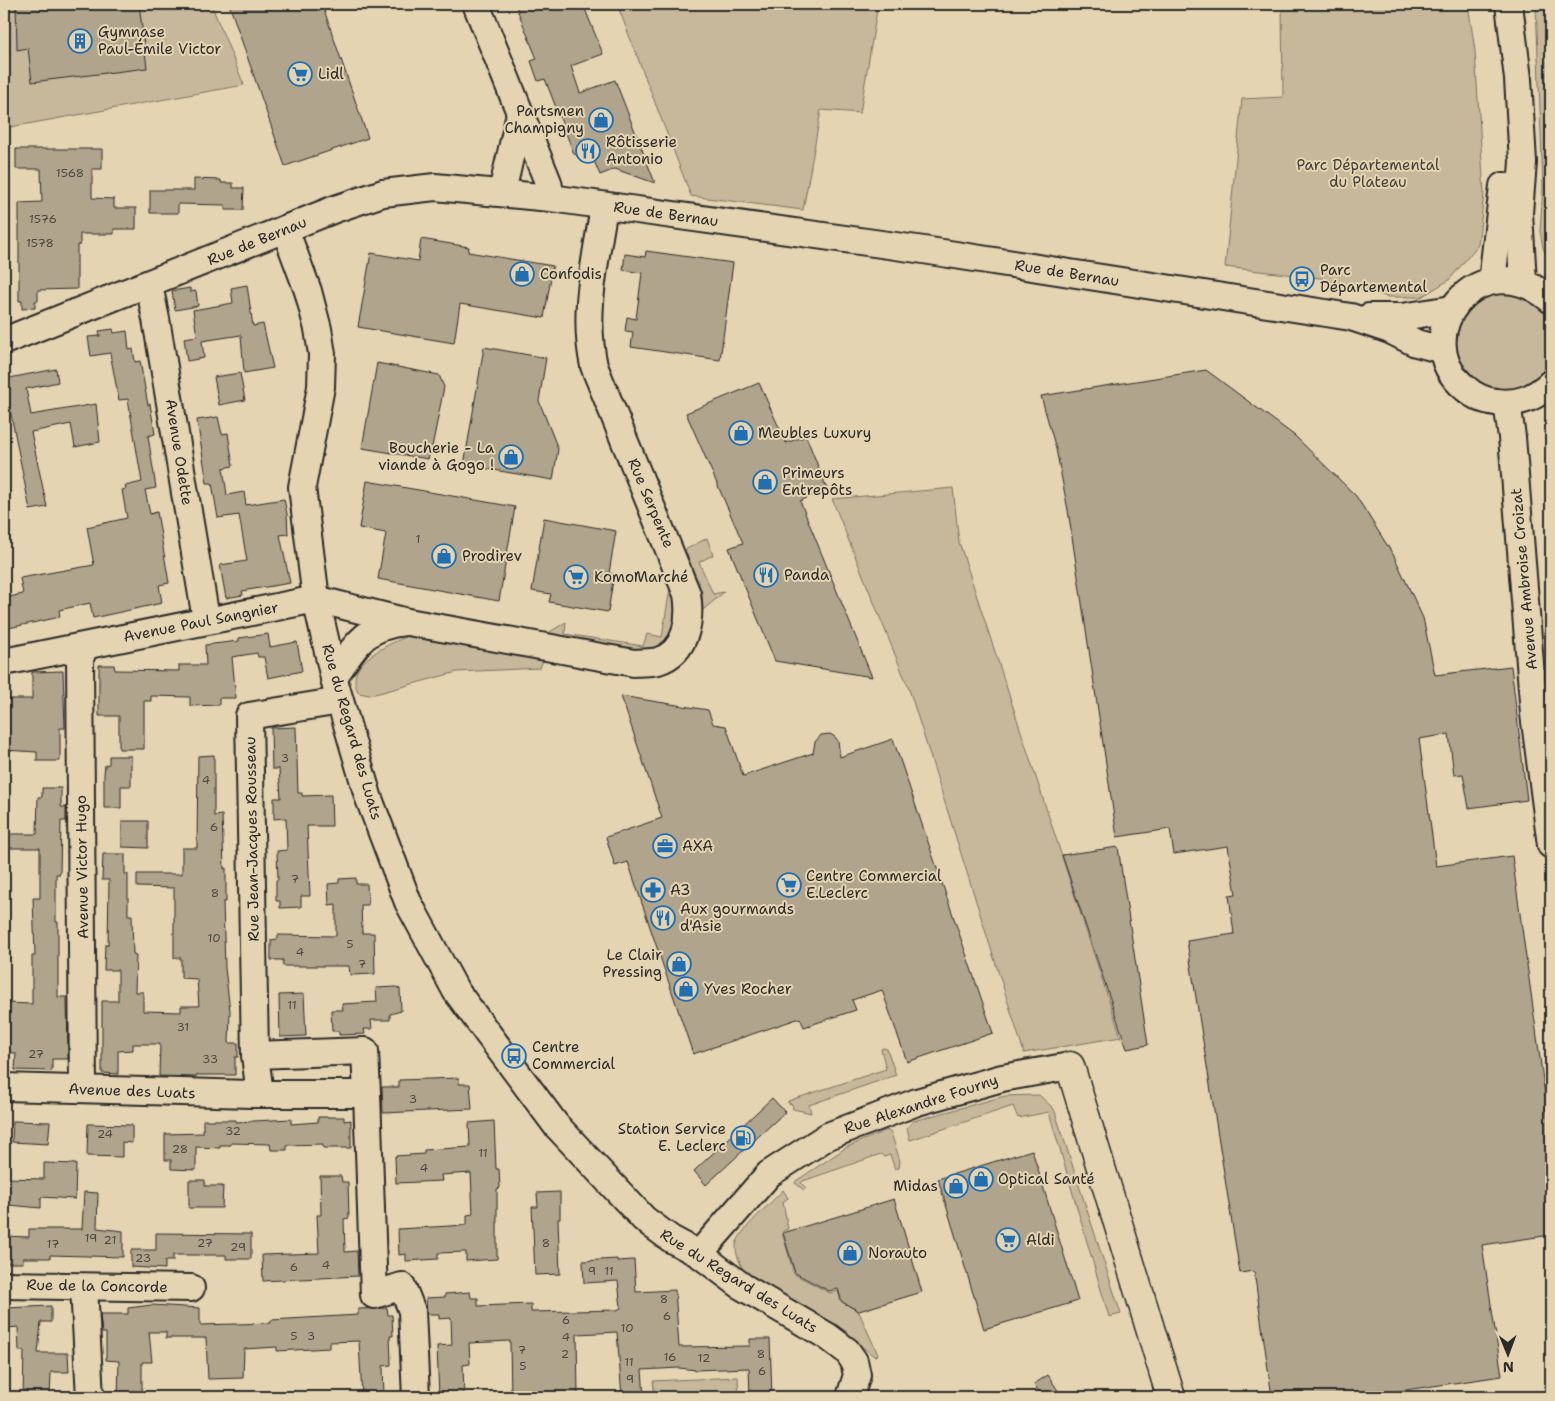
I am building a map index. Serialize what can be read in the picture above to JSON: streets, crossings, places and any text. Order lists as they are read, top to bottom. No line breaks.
{"streets":{"street":["Rue de Bernau","Avenue Odette","Rue Serpente","Avenue Ambroise Croizat","Avenue Paul Sangnier","Rue du Regard des Luats","Rue Jean-Jacques Rousseau","Avenue Victor Hugo","Avenue des Luats","Rue Alexandre Fourny","Rue de la Concorde"]},"crossings":[["Rue de Bernau","Avenue Odette"],["Rue de Bernau","Rue Serpente"],["Rue de Bernau","Rue du Regard des Luats"],["Avenue Odette","Avenue Paul Sangnier"],["Rue Serpente","Avenue Paul Sangnier"],["Rue Serpente","Rue du Regard des Luats"],["Rue Serpente","Rue Jean-Jacques Rousseau"],["Avenue Paul Sangnier","Rue du Regard des Luats"],["Avenue Paul Sangnier","Avenue Victor Hugo"],["Rue du Regard des Luats","Rue Jean-Jacques Rousseau"],["Rue du Regard des Luats","Rue Alexandre Fourny"],["Rue Jean-Jacques Rousseau","Avenue des Luats"],["Avenue Victor Hugo","Avenue des Luats"]],"parks":["Parc Départemental du Plateau"],"places":{"building":["Gymnase Paul-Émile Victor"],"supermarket":["Lidl","KomoMarché","Centre Commercial E.Leclerc","Aldi"],"shop":["Partsmen Champigny","Confodis","Meubles Luxury","Boucherie - La viande à Gogo !","Primeurs Entrepôts","Prodirev","Le Clair Pressing","Yves Rocher","Optical Santé","Midas","Norauto"],"restaurant":["Rôtisserie Antonio","Panda","Aux gourmands d'Asie"],"bus stop":["Parc Départemental","Centre Commercial"],"office":["AXA"],"pharmacy":["A3"],"fuel station":["Station Service E. Leclerc"]},"house_numbers":["1568","1576","1578","1","3","4","6","7","8","10","5","4","7","11","31","27","33","3","32","24","28","11","4","19","21","27","8","17","29","23","4","6","9","11","8","6","6","10","5","3","4","7","2","8","16","12","11","5","6","9"],"north":"bottom"}
